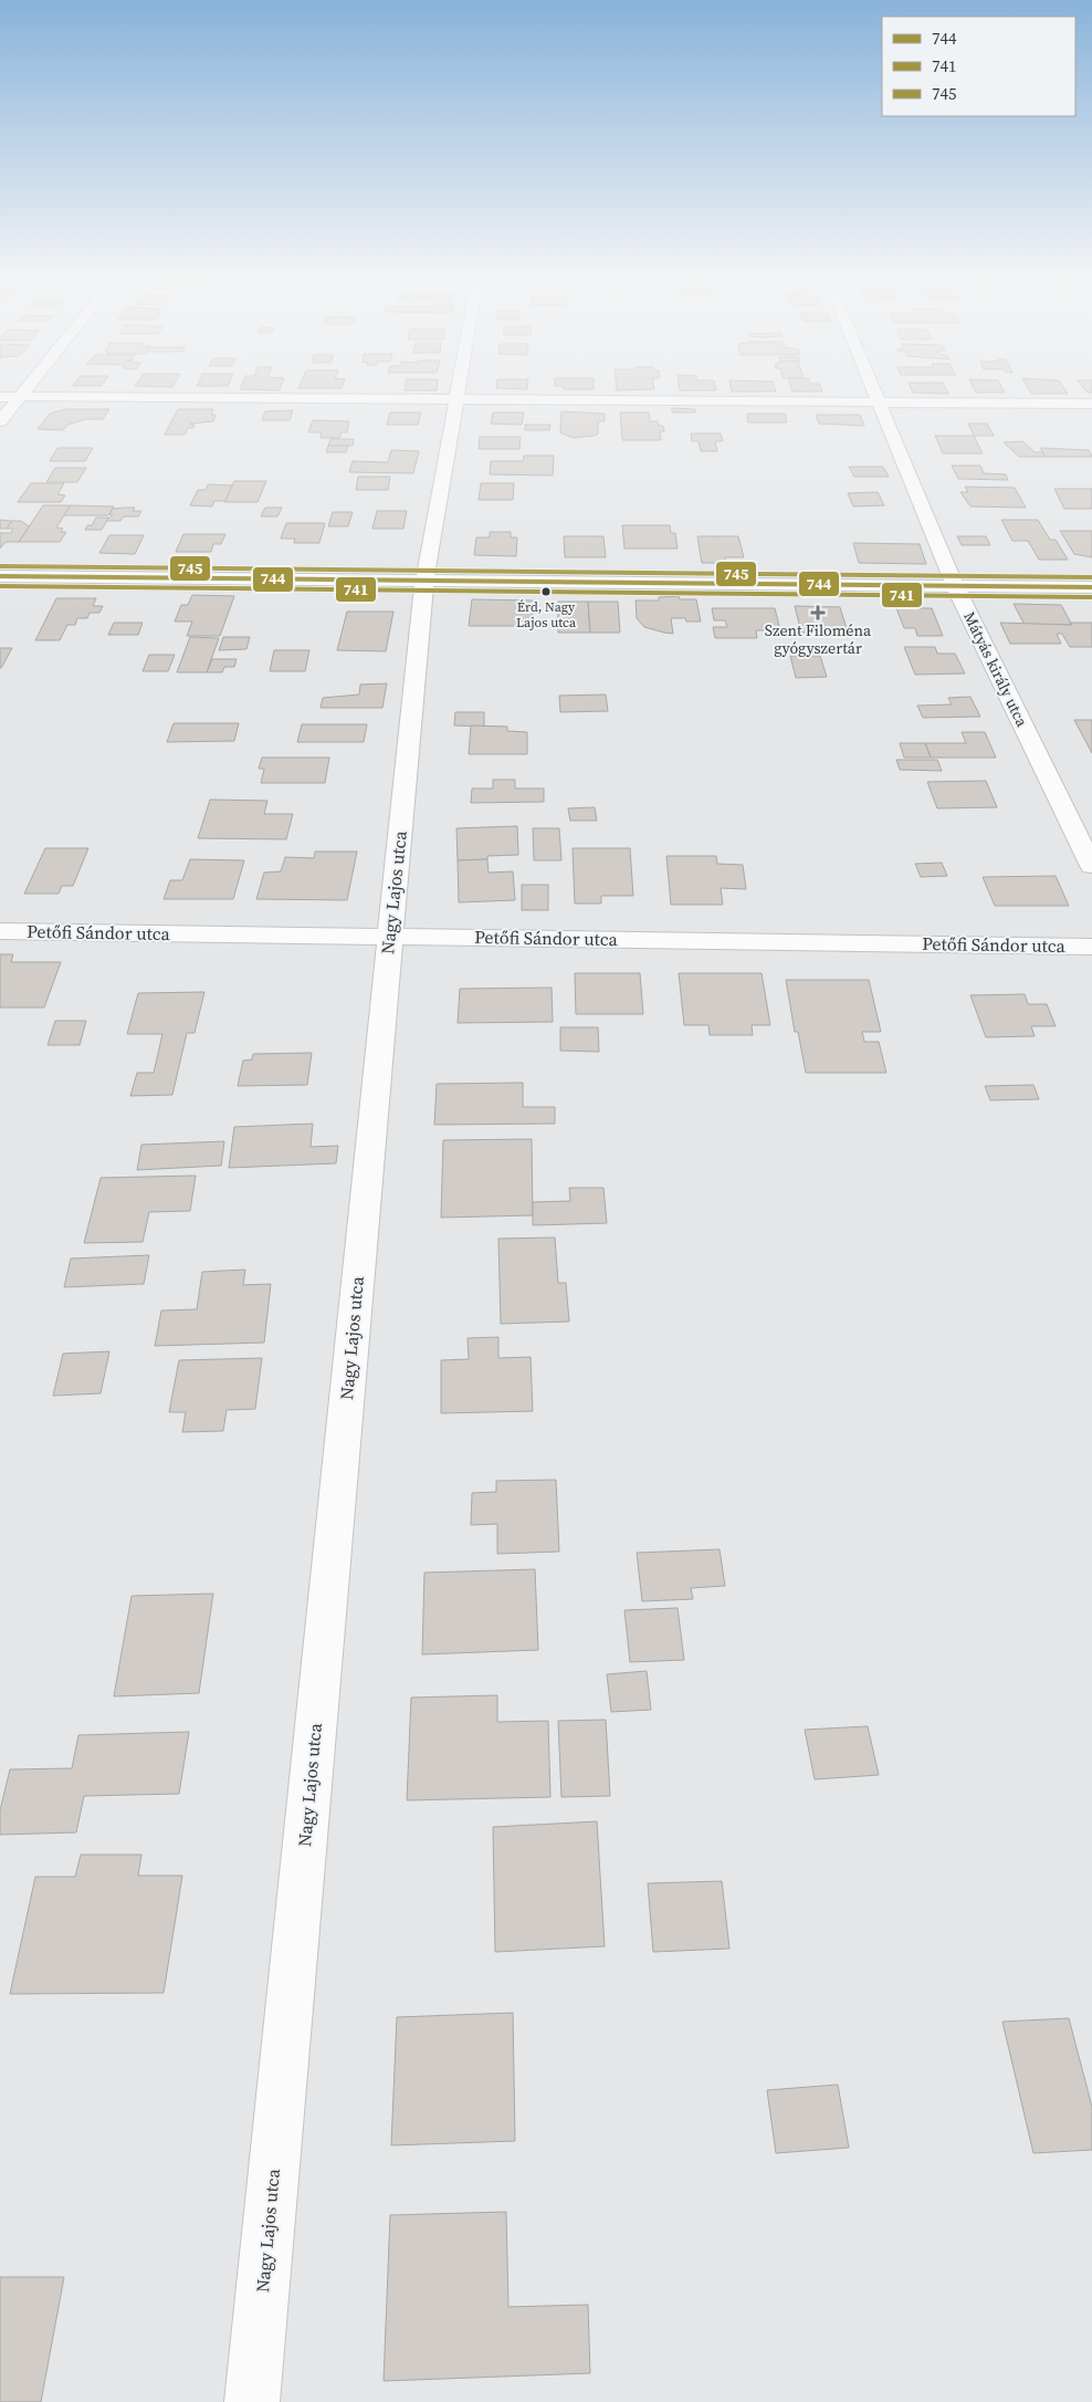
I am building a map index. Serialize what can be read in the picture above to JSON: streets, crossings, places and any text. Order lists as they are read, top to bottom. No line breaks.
{"streets":{"street":["Mátyás király utca","Nagy Lajos utca","Petőfi Sándor utca"]},"crossings":[["Nagy Lajos utca","Petőfi Sándor utca"]],"places":{"other":["Érd, Nagy Lajos utca"],"health":["Szent Filoména gyógyszertár"]},"lines":["transit line 745","transit line 744","transit line 741"],"legend":["744","741","745"]}
